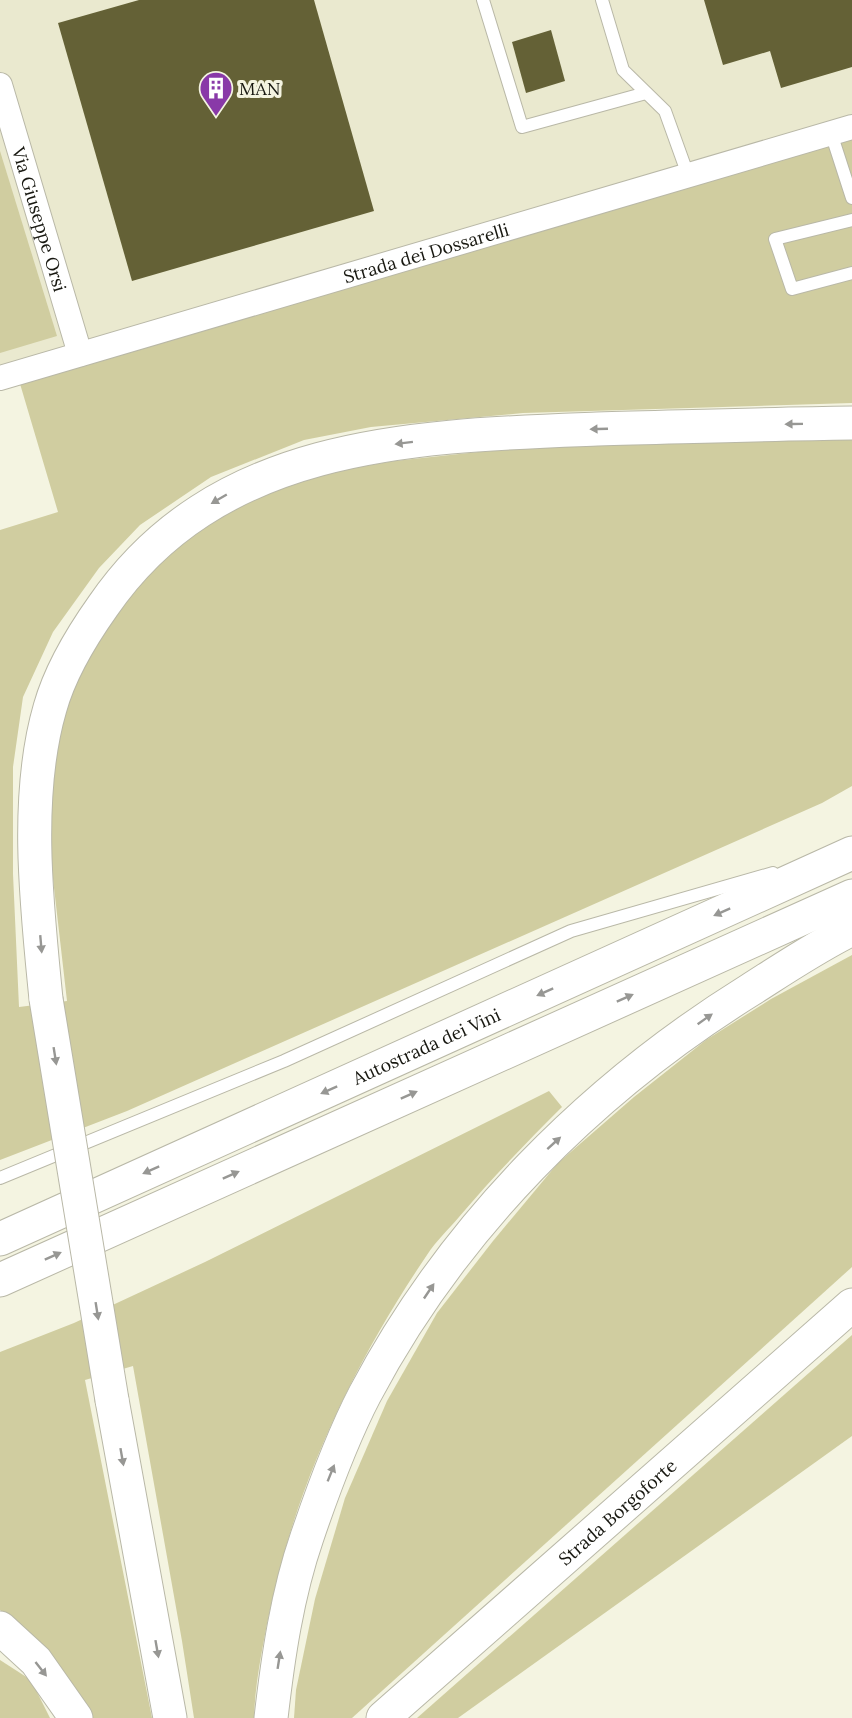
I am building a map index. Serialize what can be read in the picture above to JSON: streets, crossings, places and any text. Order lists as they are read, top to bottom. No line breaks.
{"streets":{"main road":["Autostrada dei Vini","Strada Borgoforte"],"street":["Via Giuseppe Orsi","Strada dei Dossarelli"]},"crossings":[["Via Giuseppe Orsi","Strada dei Dossarelli"]],"places":{"building":["MAN"]}}
